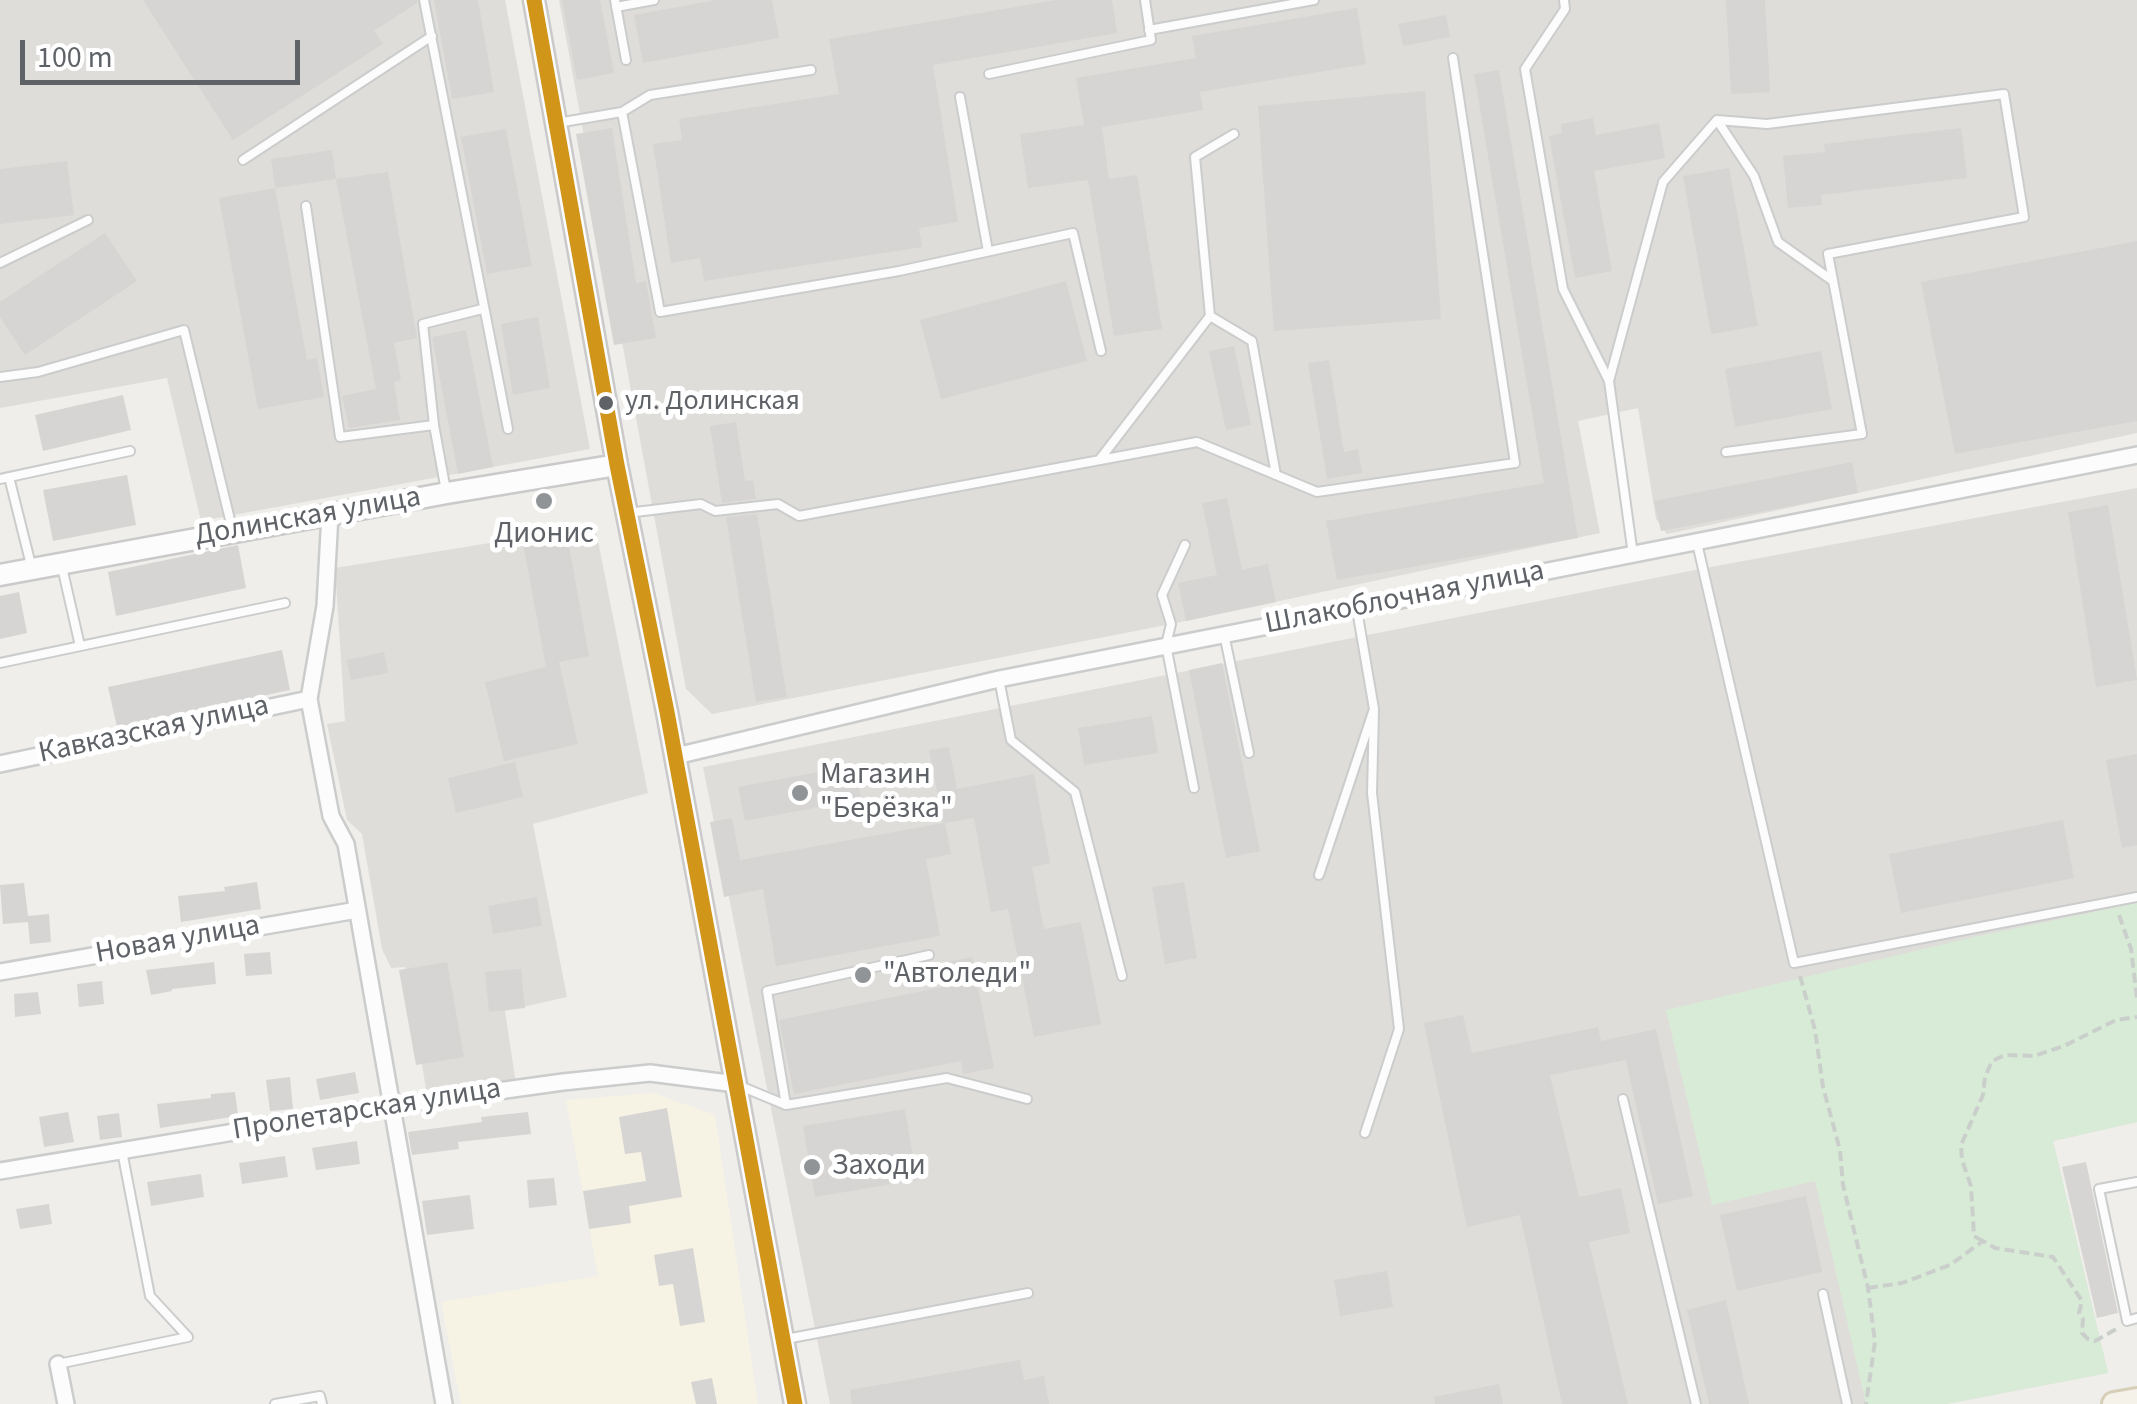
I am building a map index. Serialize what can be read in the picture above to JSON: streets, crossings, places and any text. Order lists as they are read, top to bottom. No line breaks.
{"streets":{"main road":["Долинская улица"],"street":["Шлакоблочная улица","Кавказская улица","Новая улица","Пролетарская улица"]},"places":["ул. Долинская","Дионис","Магазин \"Берёзка\"","\"Автоледи\"","Заходи"],"scale_bar":"100 m"}
